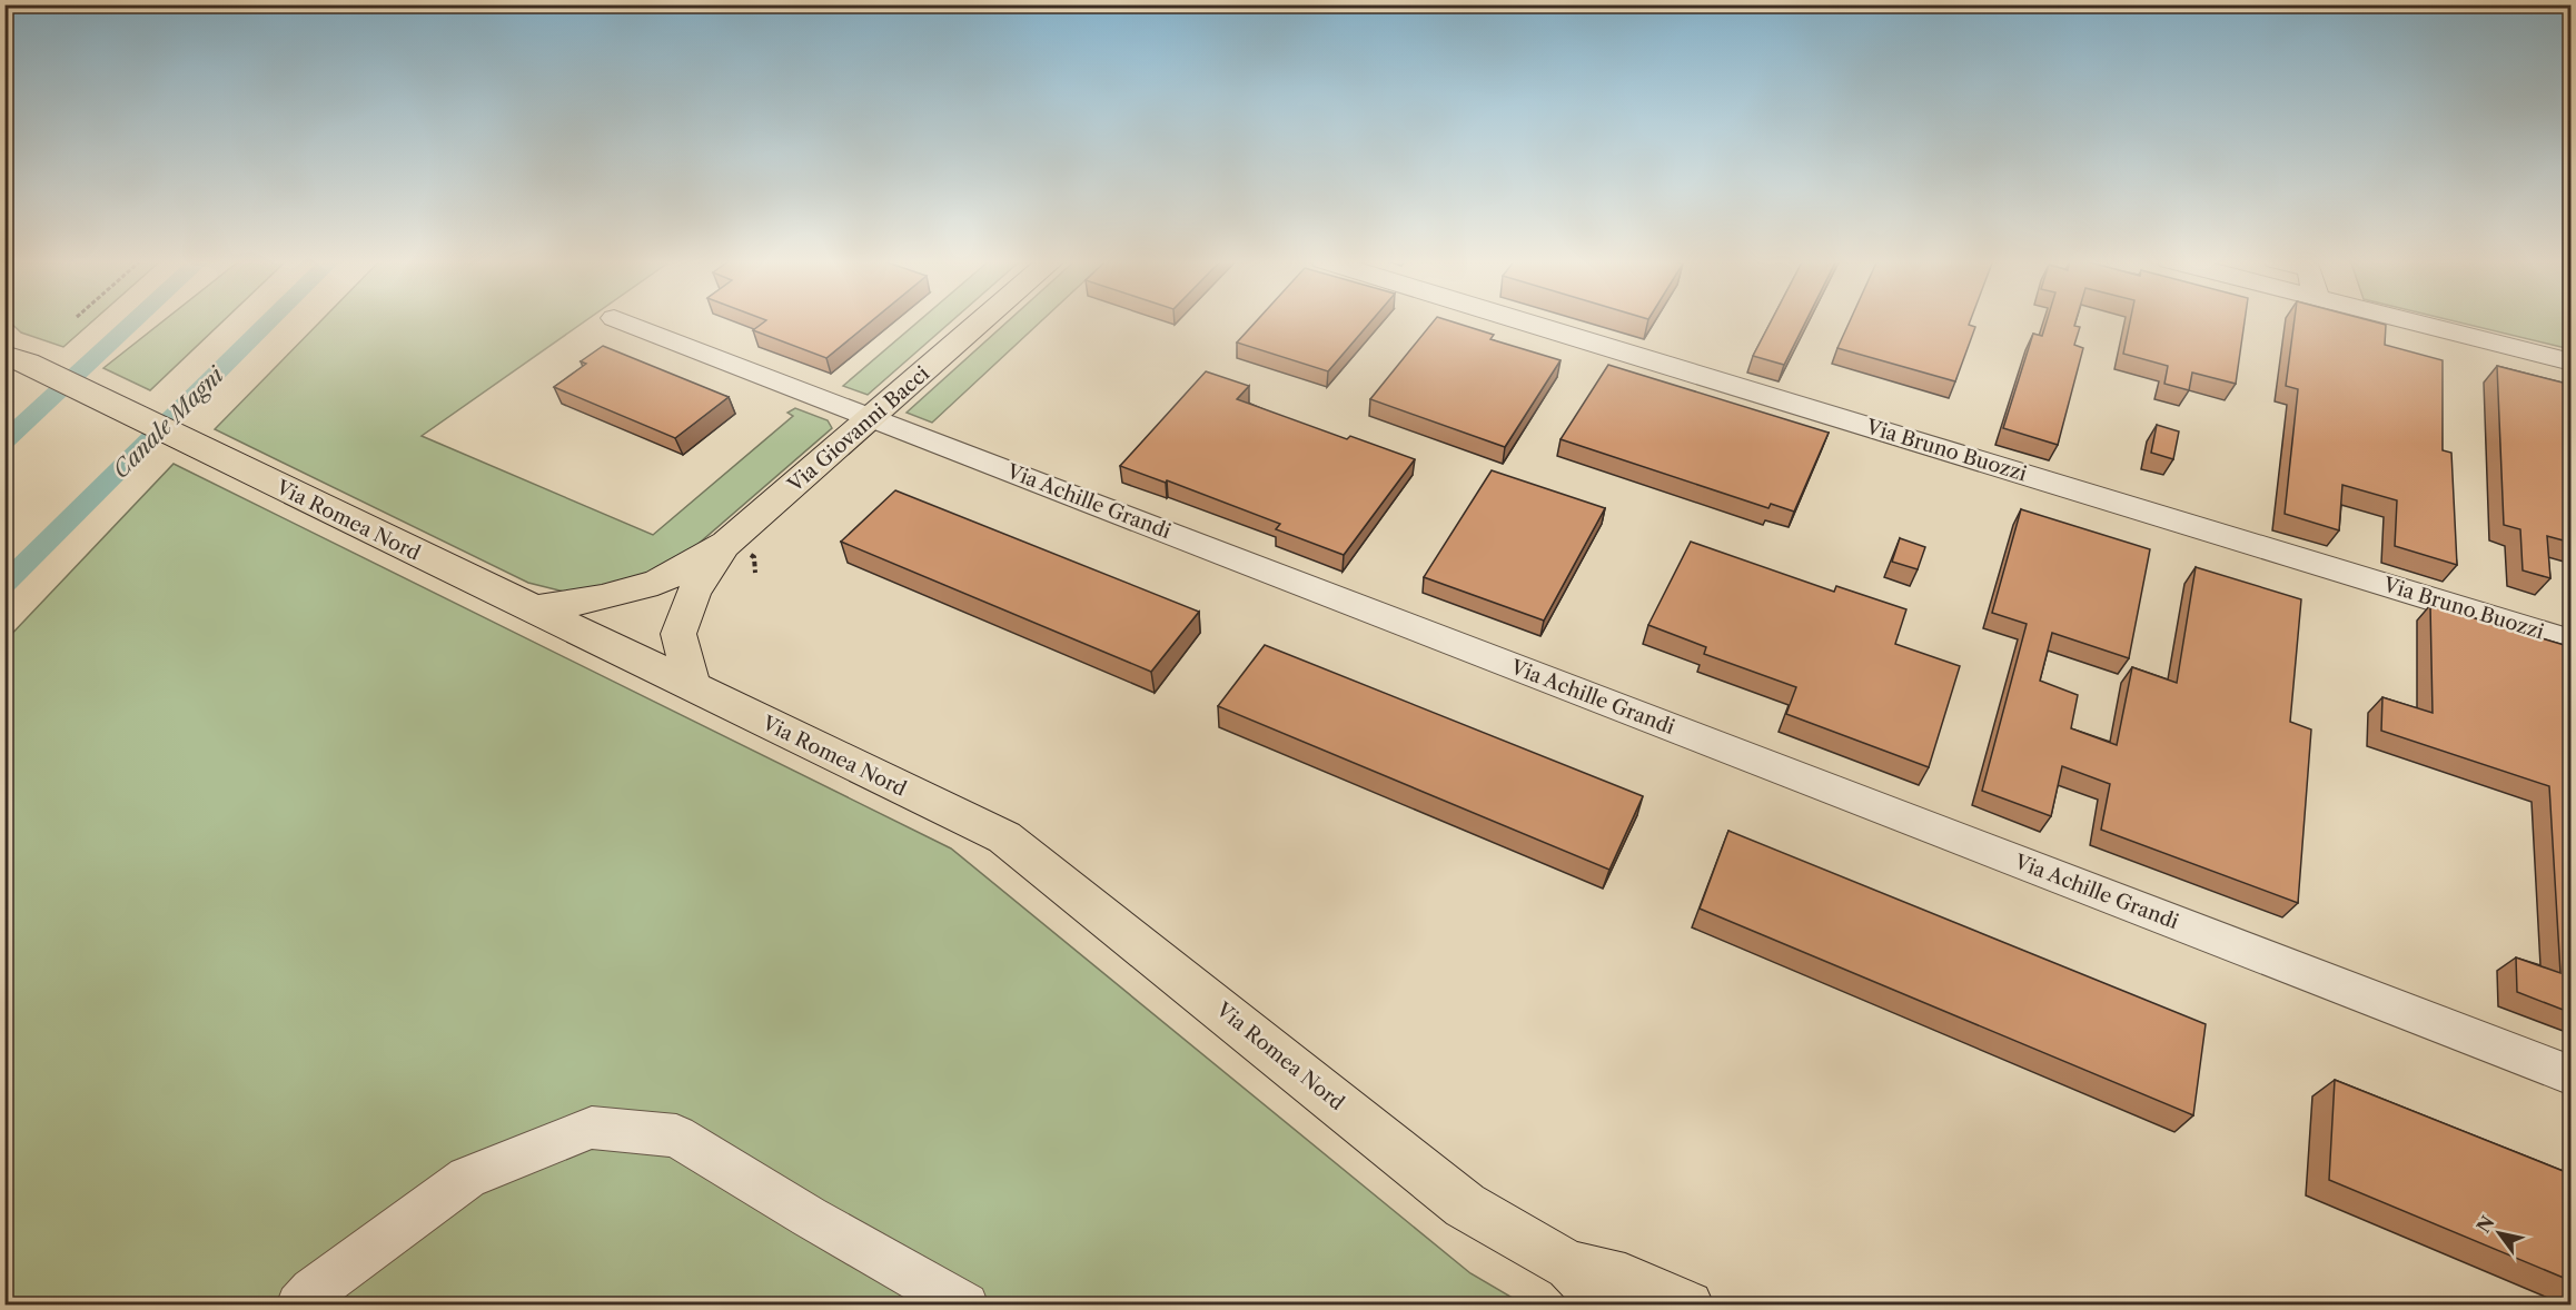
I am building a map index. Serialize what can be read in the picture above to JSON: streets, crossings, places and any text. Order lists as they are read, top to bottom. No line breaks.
{"streets":{"main road":["Via Giovanni Bacci","Via Romea Nord"],"street":["Via Bruno Buozzi","Via Achille Grandi"]},"crossings":[["Via Giovanni Bacci","Via Achille Grandi"],["Via Giovanni Bacci","Via Romea Nord"]],"water":["Canale Magni"],"north":"top left"}
